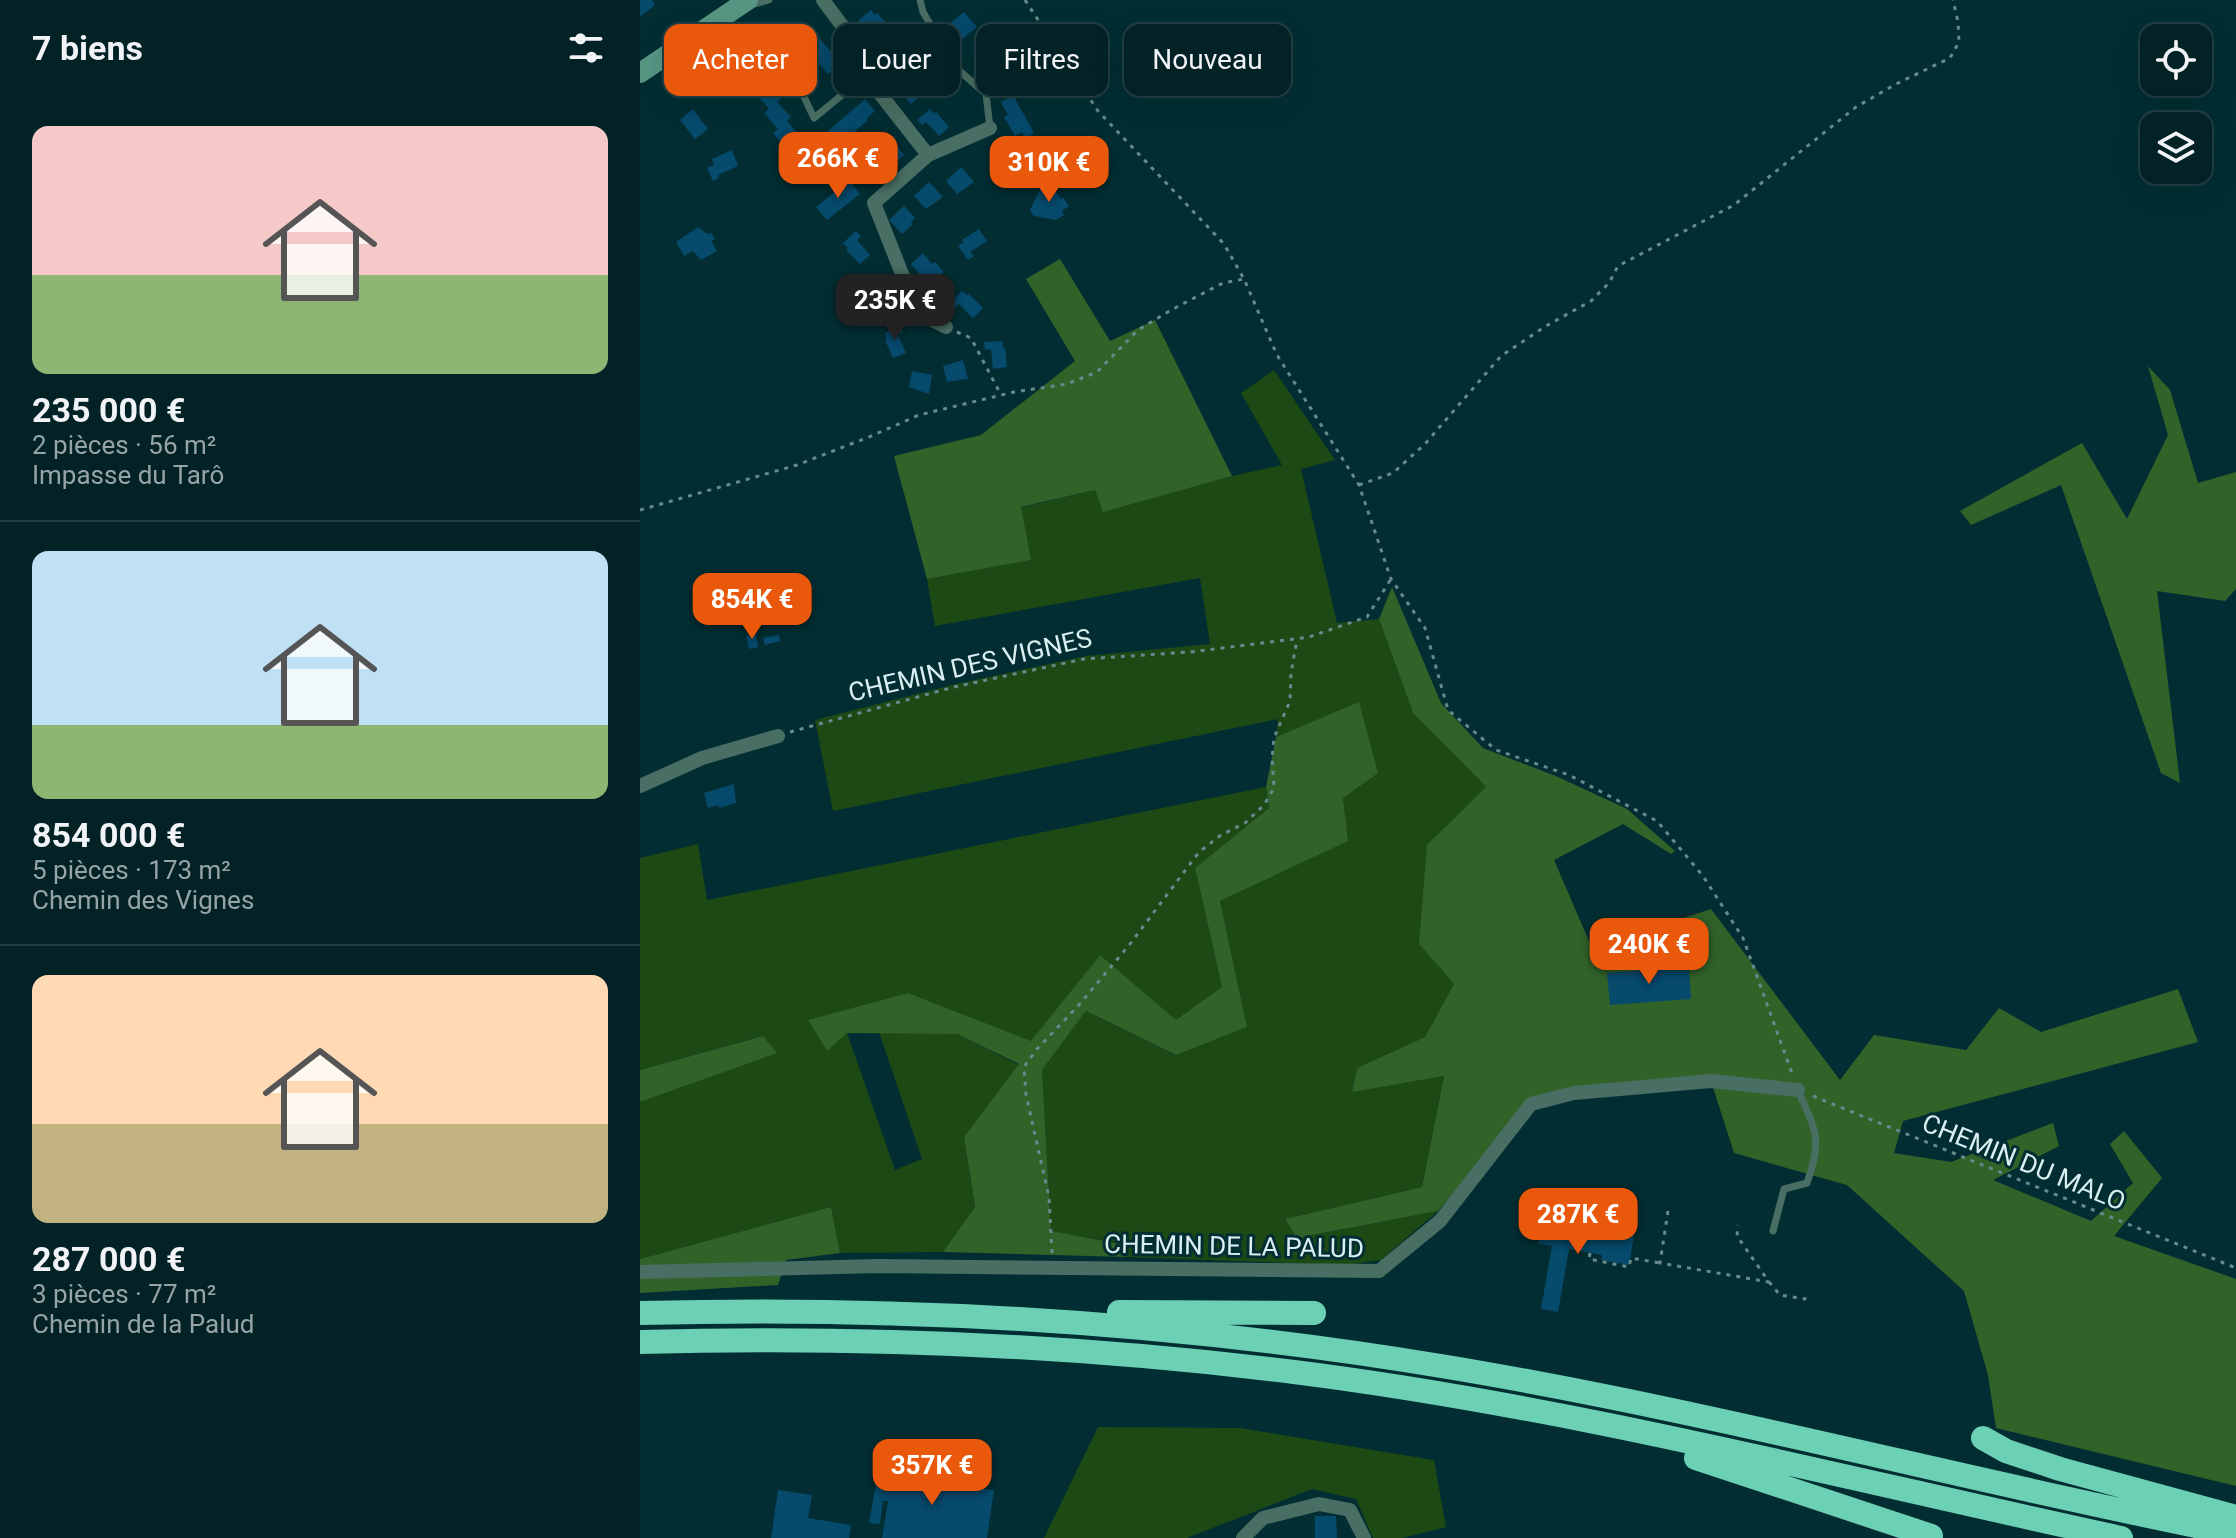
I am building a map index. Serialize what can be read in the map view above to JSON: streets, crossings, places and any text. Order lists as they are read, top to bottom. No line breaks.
{"streets":{"street":["CHEMIN DE LA PALUD"],"path":["CHEMIN DES VIGNES","CHEMIN DU MALO"]},"crossings":[["CHEMIN DU MALO","CHEMIN DE LA PALUD"]],"page":{"heading":"7 biens","chip":["Acheter","Louer","Filtres","Nouveau"],"list":[{"name":"235 000 €","note":"2 pièces · 56 m² · Impasse du Tarô"},{"name":"854 000 €","note":"5 pièces · 173 m² · Chemin des Vignes"},{"name":"287 000 €","note":"3 pièces · 77 m² · Chemin de la Palud"}],"price":["266K €","310K €","235K €","854K €","240K €","287K €","357K €"]}}
